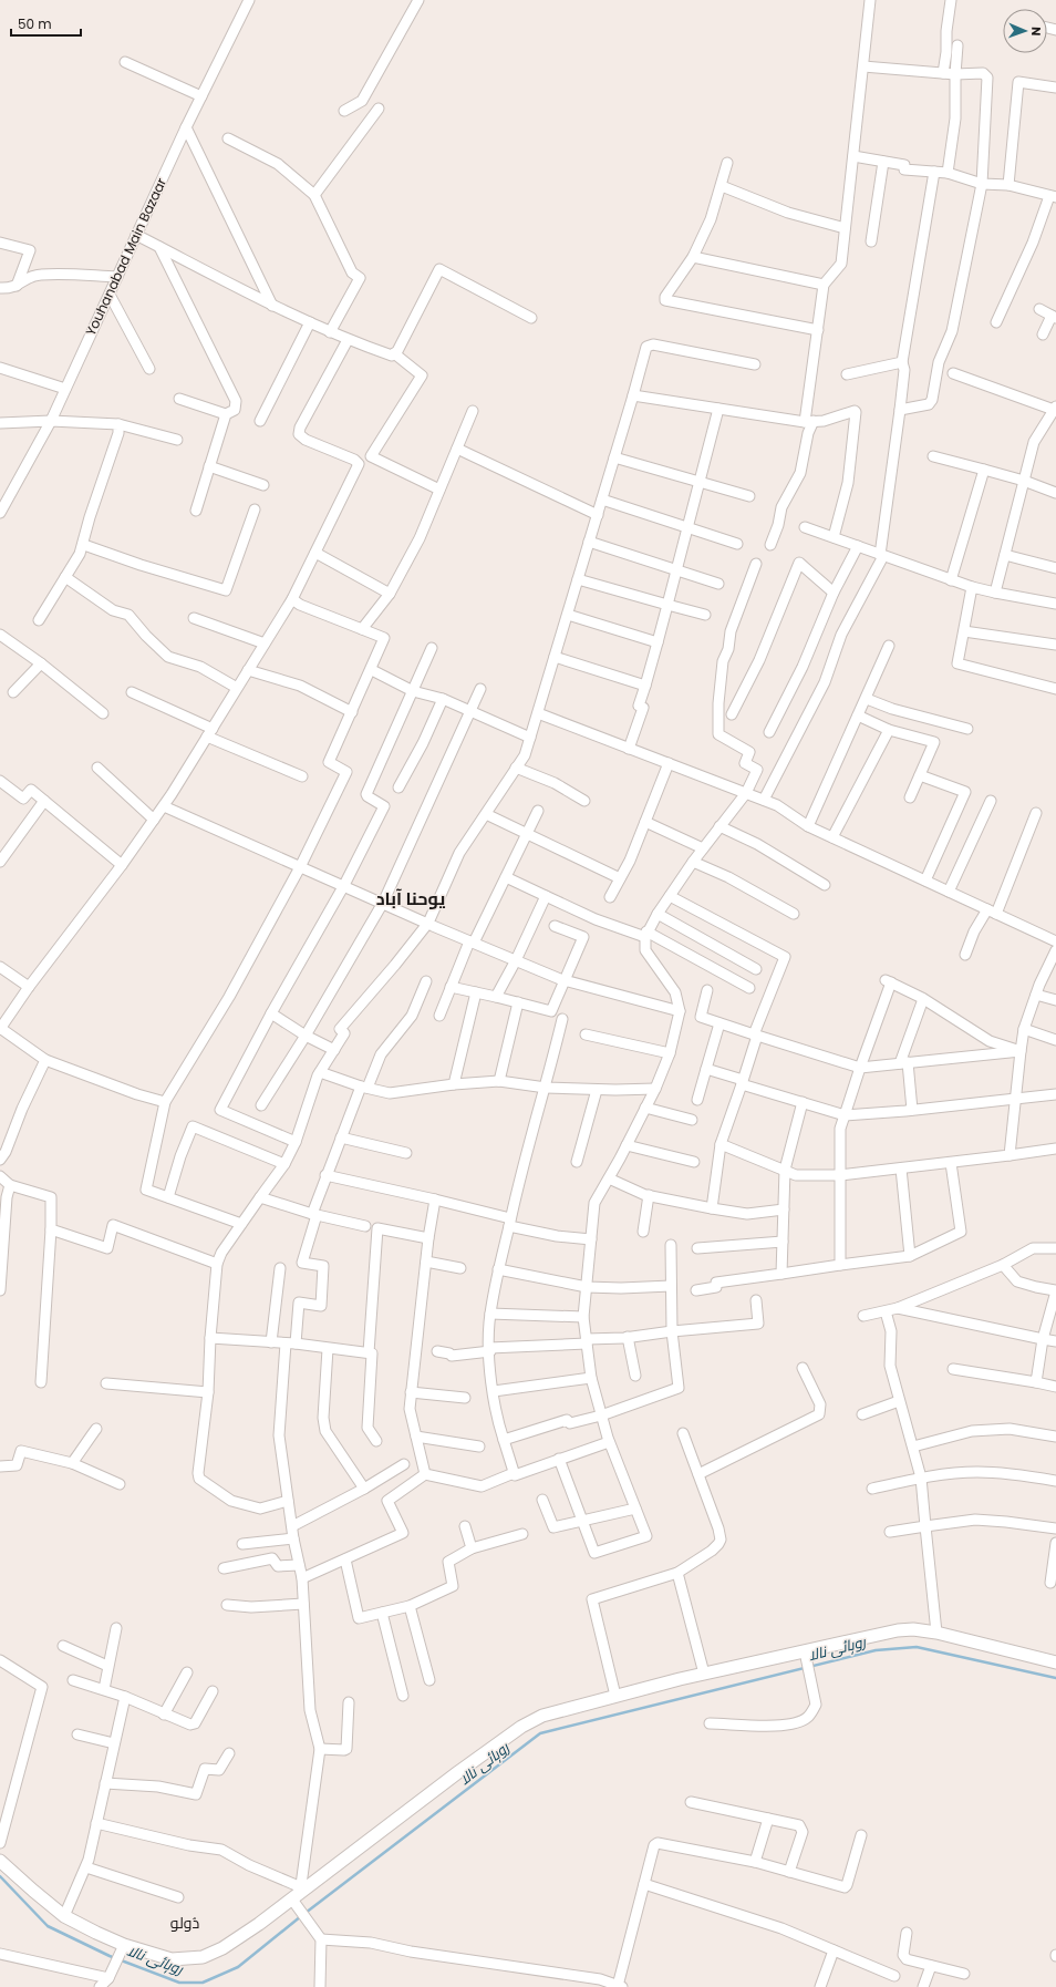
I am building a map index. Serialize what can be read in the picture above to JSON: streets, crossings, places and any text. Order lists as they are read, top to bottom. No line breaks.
{"streets":{"street":["Youhanabad Main Bazaar"]},"districts":["یوحنا آباد","دُولو"],"water":["روہائی نالا"],"scale_bar":"50 m","north":"right"}
